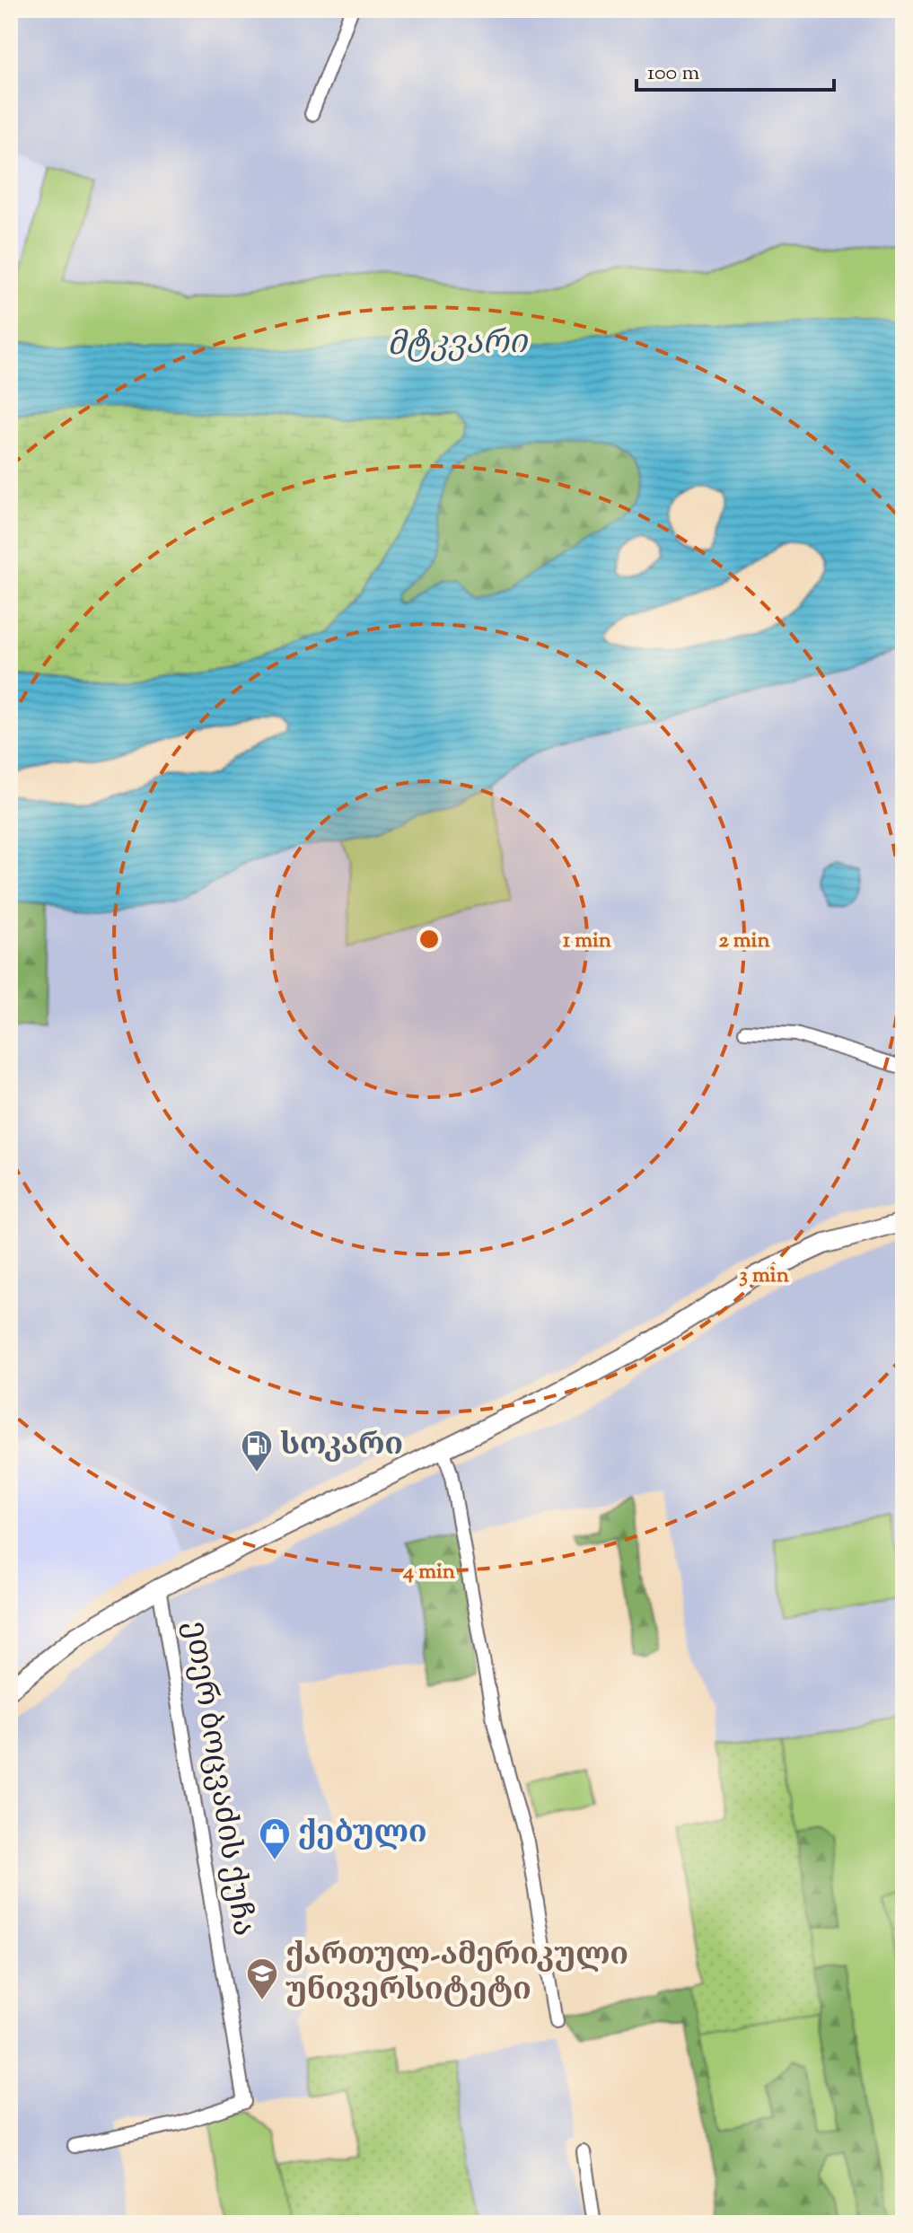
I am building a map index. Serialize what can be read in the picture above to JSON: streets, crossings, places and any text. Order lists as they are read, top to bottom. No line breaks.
{"streets":{"street":["ეთერ ბოცვაძის ქუჩა"]},"water":["მტკვარი"],"places":{"fuel station":["სოკარი"],"shop":["ქებული"],"school or university":["ქართულ-ამერიკული უნივერსიტეტი"]},"scale_bar":"100 m","rings":["1 min","2 min","3 min","4 min"]}
